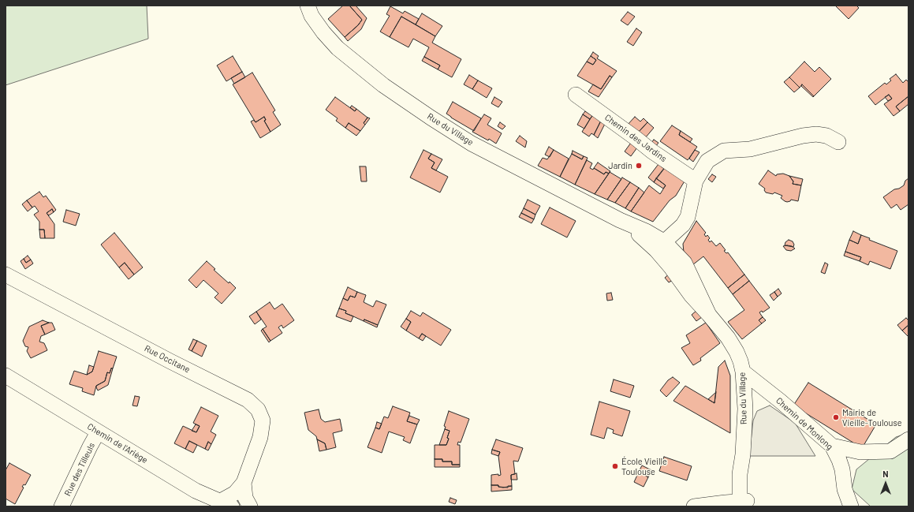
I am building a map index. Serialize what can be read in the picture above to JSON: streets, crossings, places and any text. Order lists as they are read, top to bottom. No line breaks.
{"streets":{"street":["Rue du Village","Chemin des Jardins","Rue Occitane","Chemin de Monlong","Chemin de l'Ariège","Rue des Tilleuls"]},"crossings":[["Rue du Village","Chemin de Monlong"],["Rue Occitane","Chemin de l'Ariège"],["Chemin de l'Ariège","Rue des Tilleuls"]],"places":["Jardin","Mairie de Vieille-Toulouse","École Vieille Toulouse"],"north":"top"}
